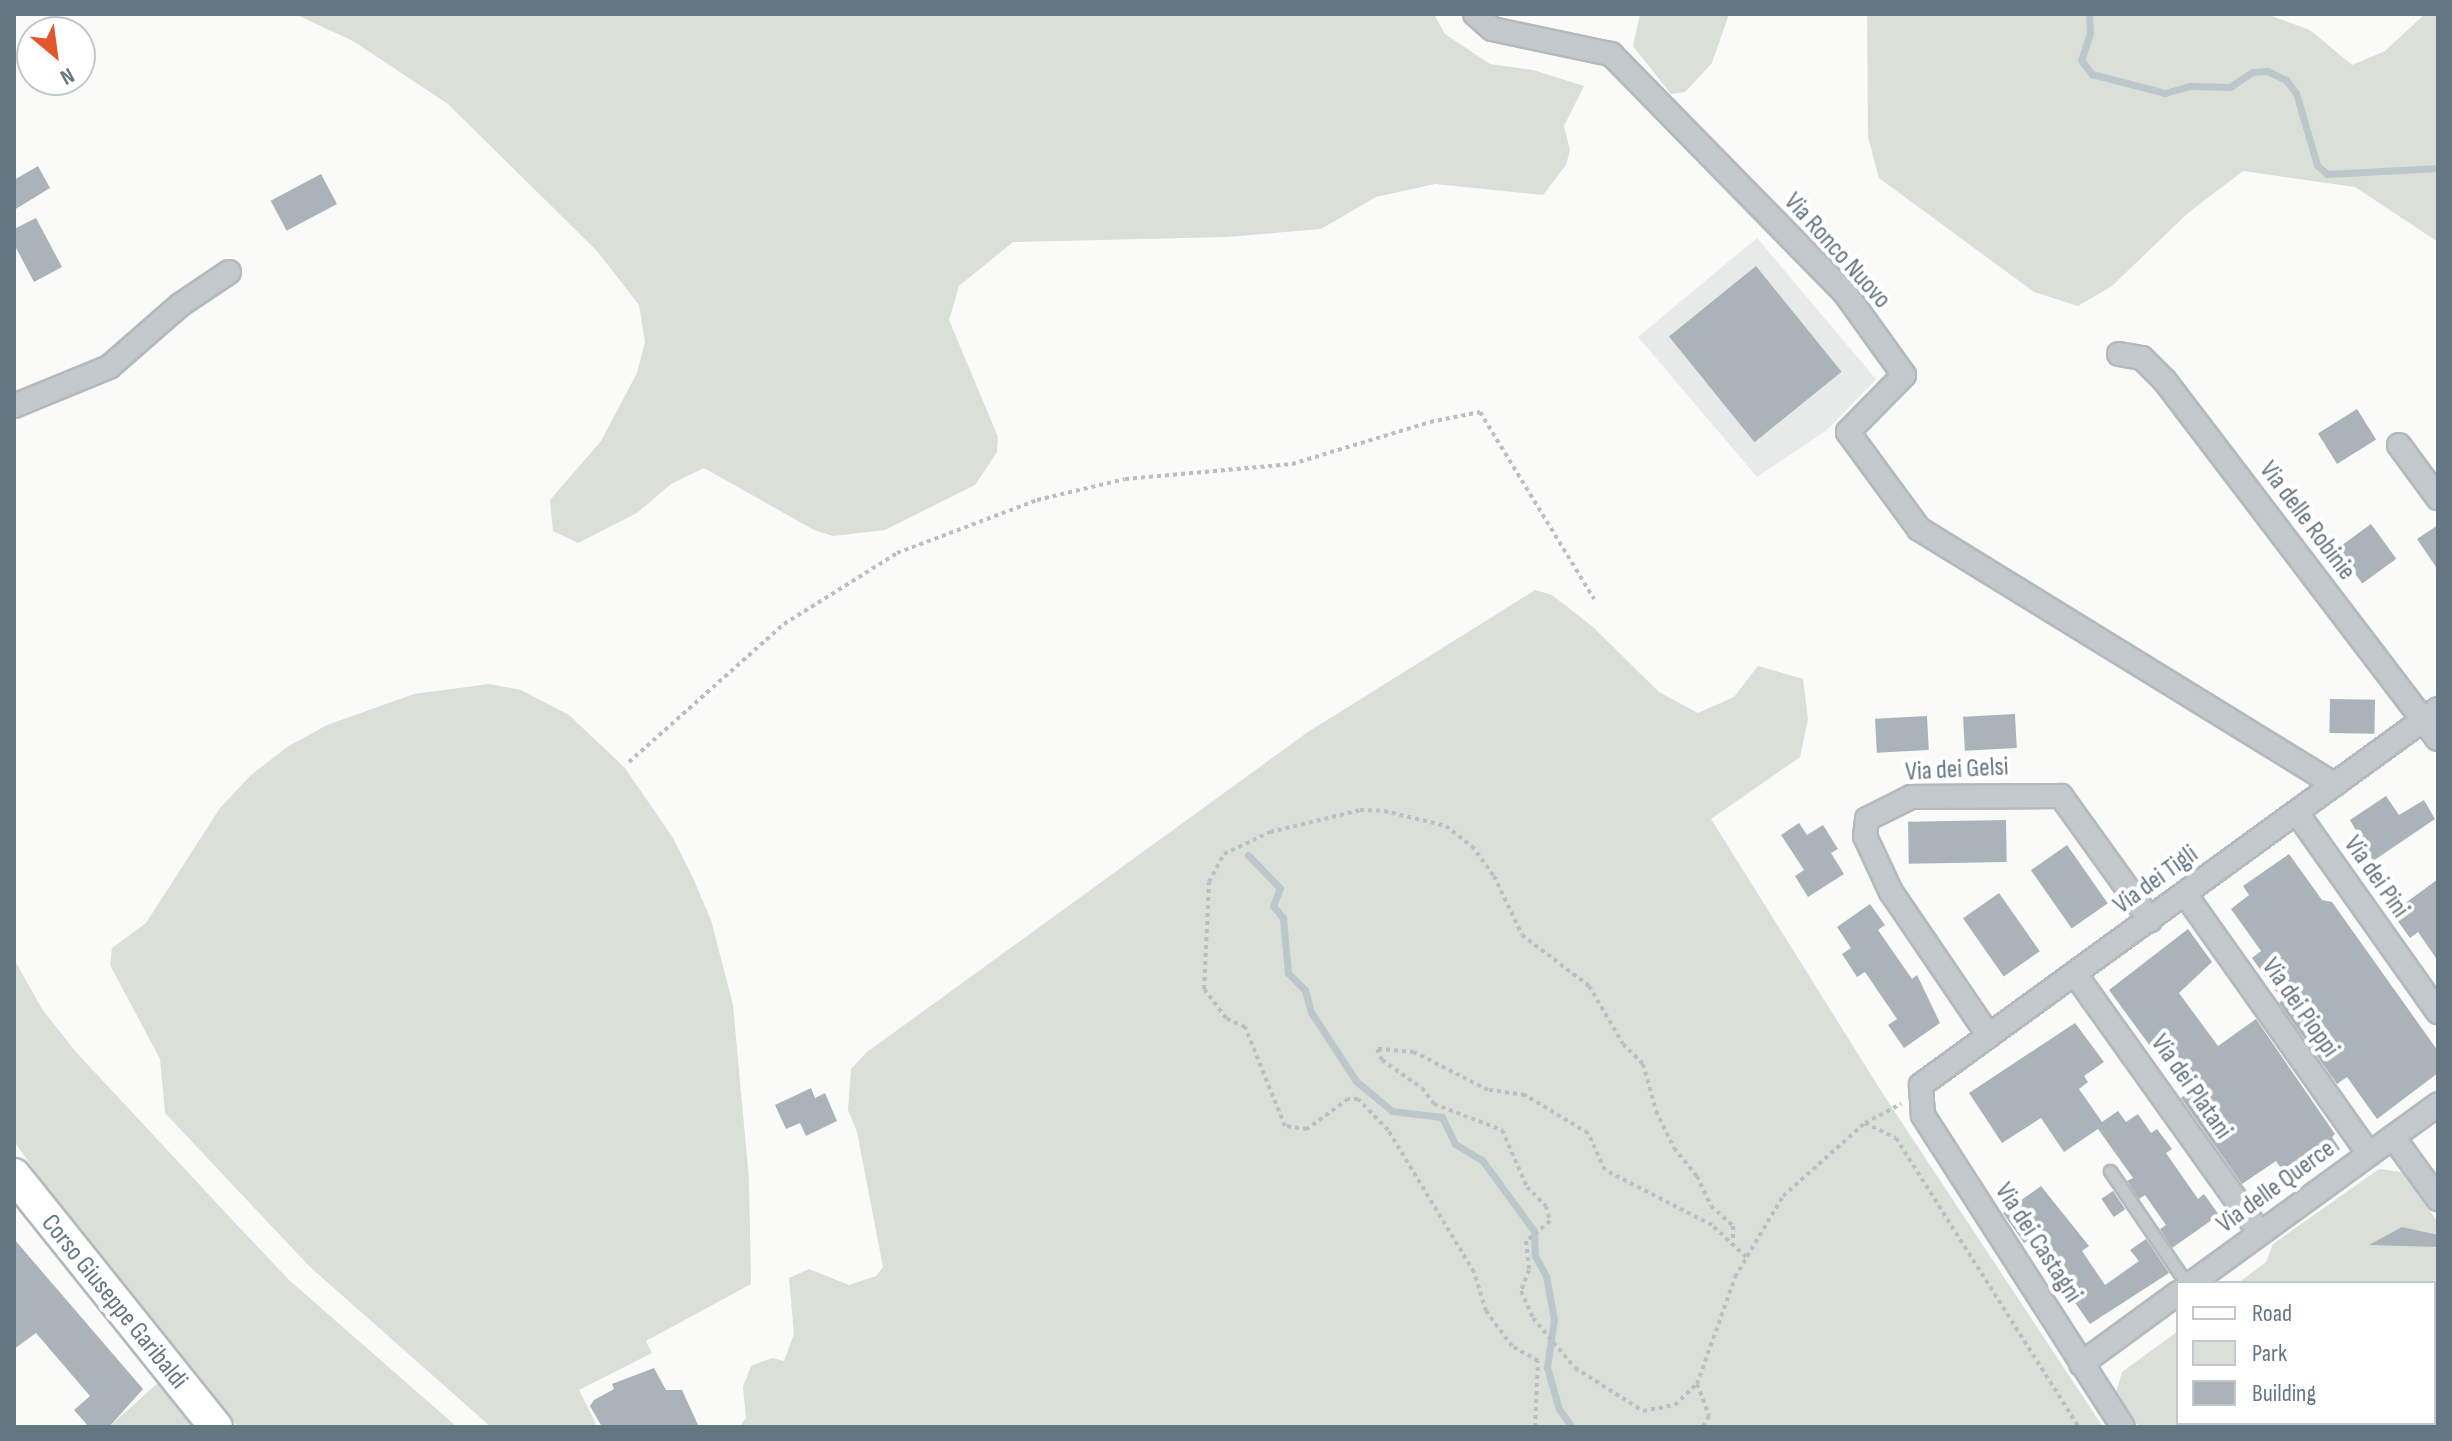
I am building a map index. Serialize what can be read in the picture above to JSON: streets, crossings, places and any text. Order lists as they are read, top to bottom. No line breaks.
{"streets":{"main road":["Corso Giuseppe Garibaldi"],"street":["Via Ronco Nuovo","Via delle Robinie","Via dei Gelsi","Via dei Pini","Via dei Tigli","Via dei Pioppi","Via dei Platani","Via delle Querce","Via dei Castagni"]},"crossings":[["Via Ronco Nuovo","Via dei Tigli"],["Via delle Robinie","Via dei Tigli"],["Via dei Gelsi","Via dei Tigli"],["Via dei Pini","Via dei Tigli"],["Via dei Tigli","Via dei Pioppi"],["Via dei Tigli","Via dei Platani"],["Via dei Tigli","Via dei Castagni"],["Via dei Pioppi","Via delle Querce"],["Via dei Platani","Via delle Querce"]],"legend":["Road","Park","Building"],"north":"bottom right"}
